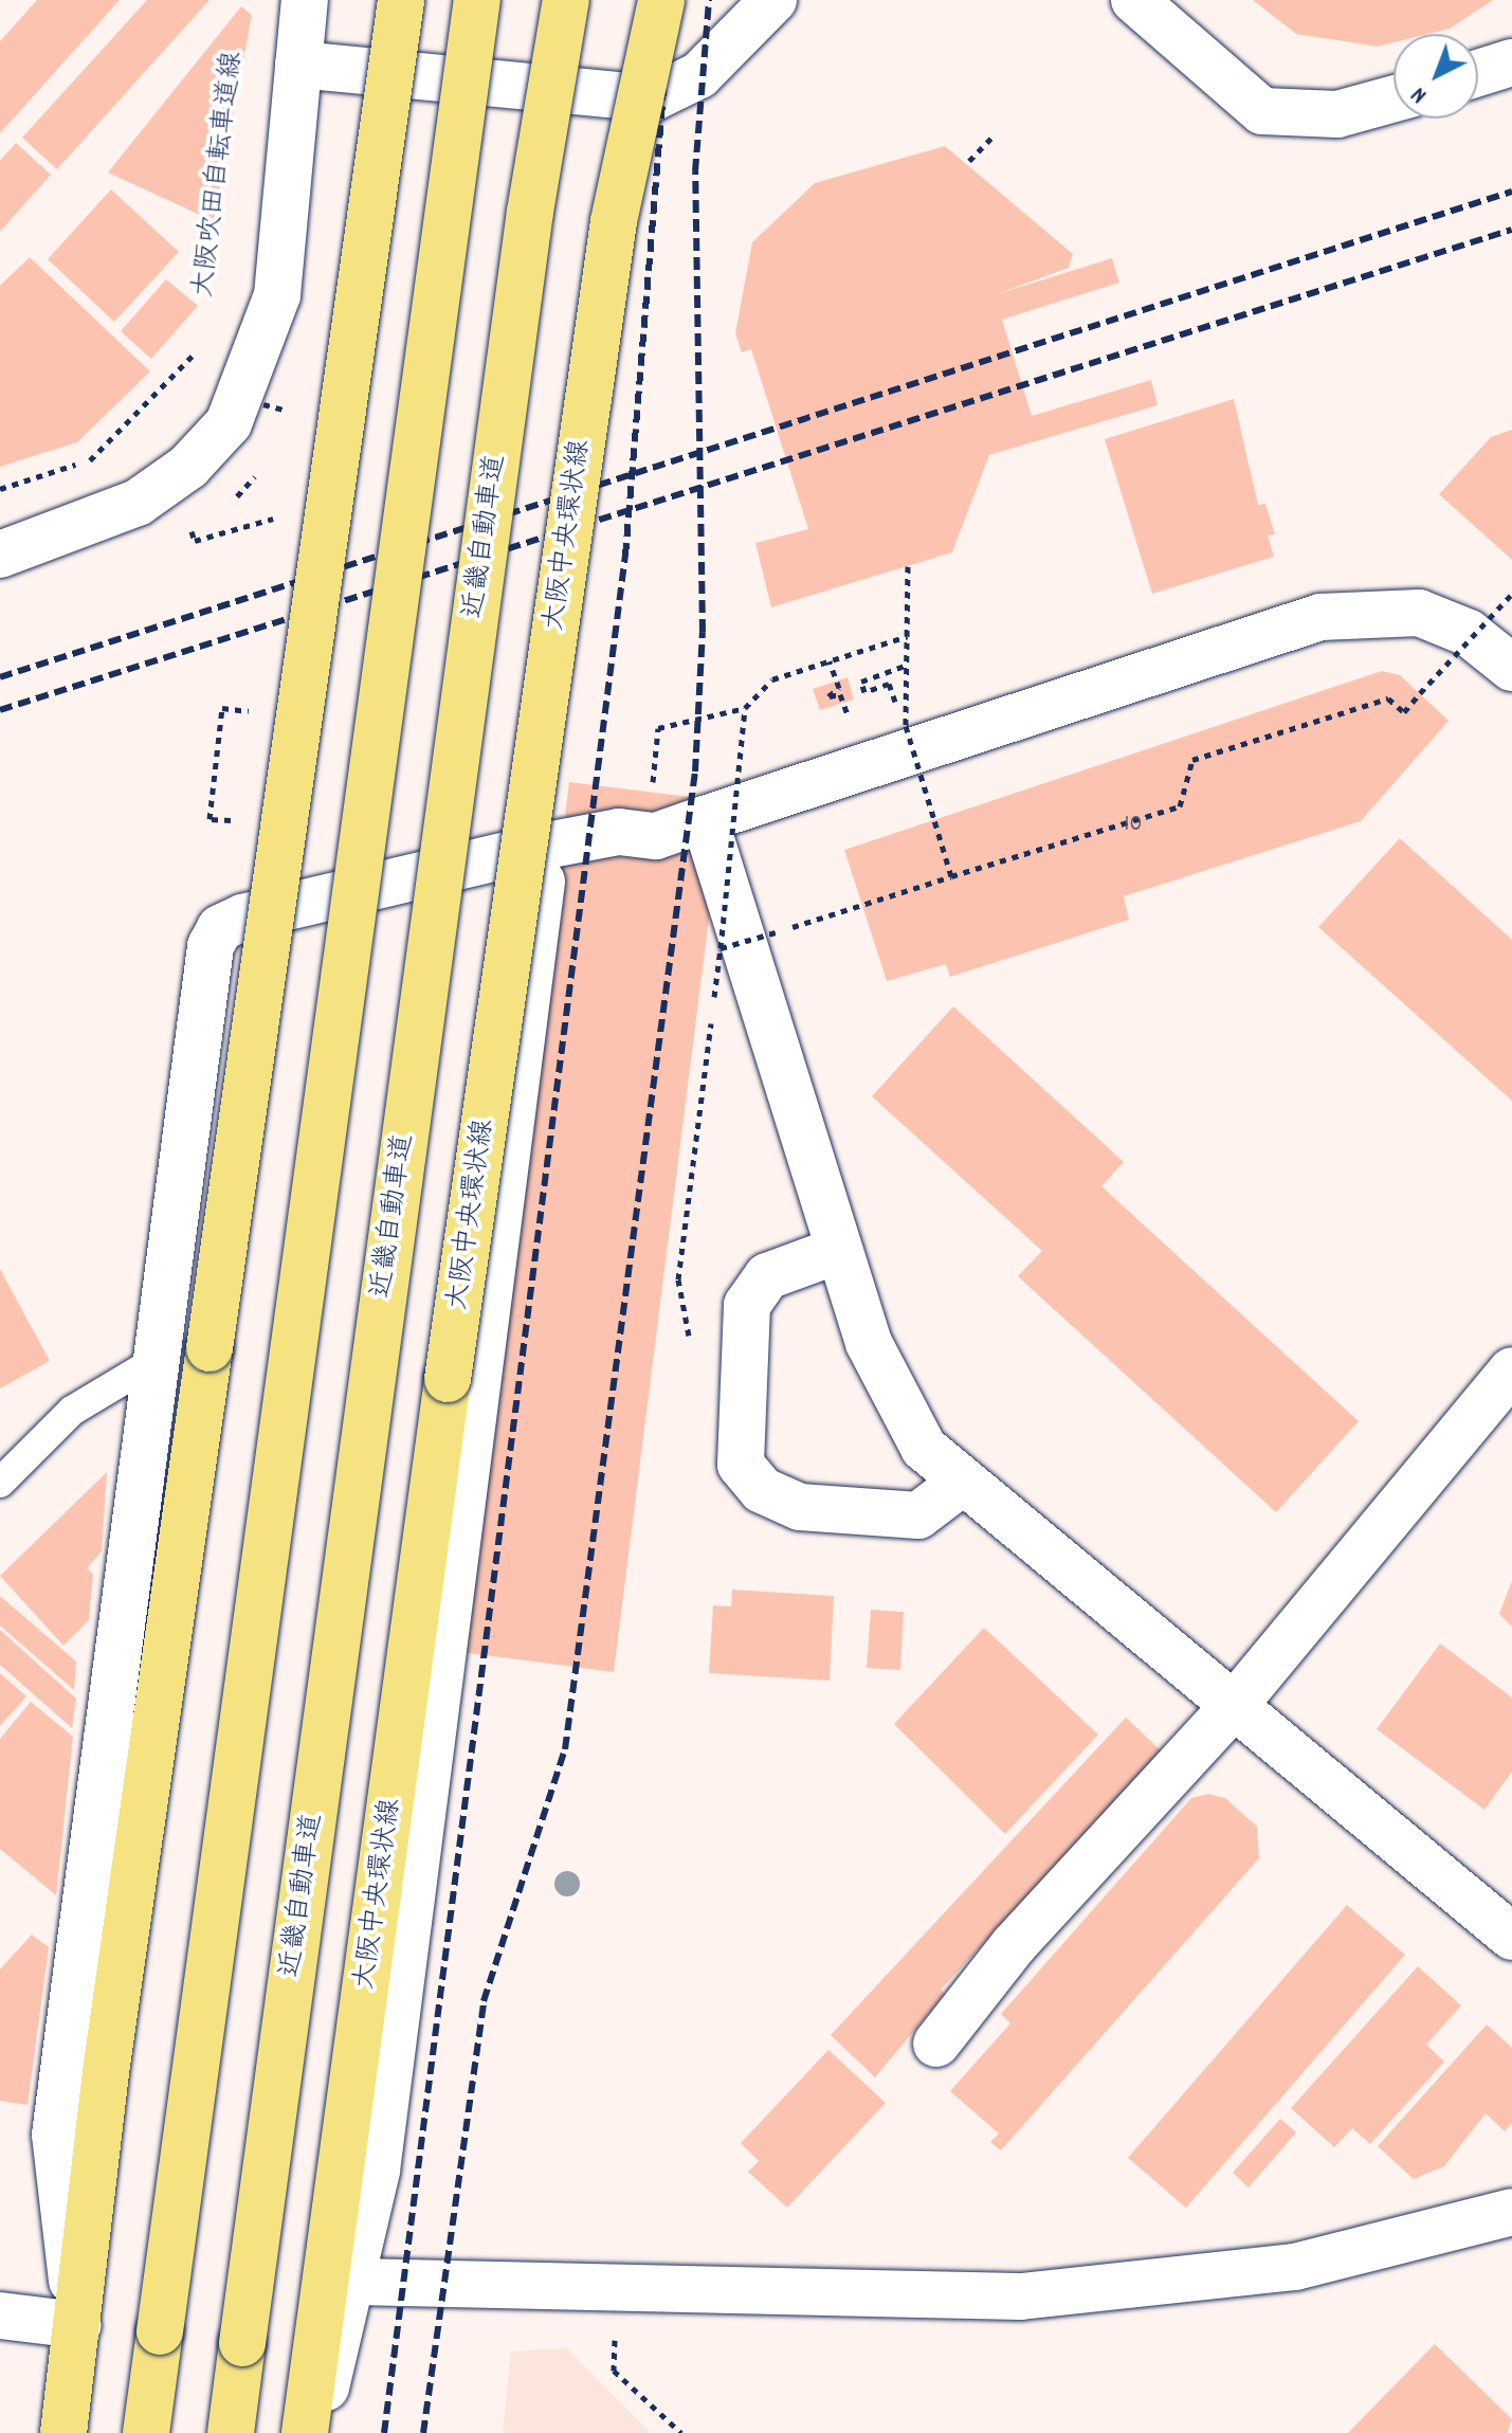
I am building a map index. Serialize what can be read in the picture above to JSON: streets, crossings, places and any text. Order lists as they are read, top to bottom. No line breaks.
{"streets":{"main road":["大阪中央環状線","近畿自動車道"]},"house_numbers":["10"],"north":"bottom left"}
